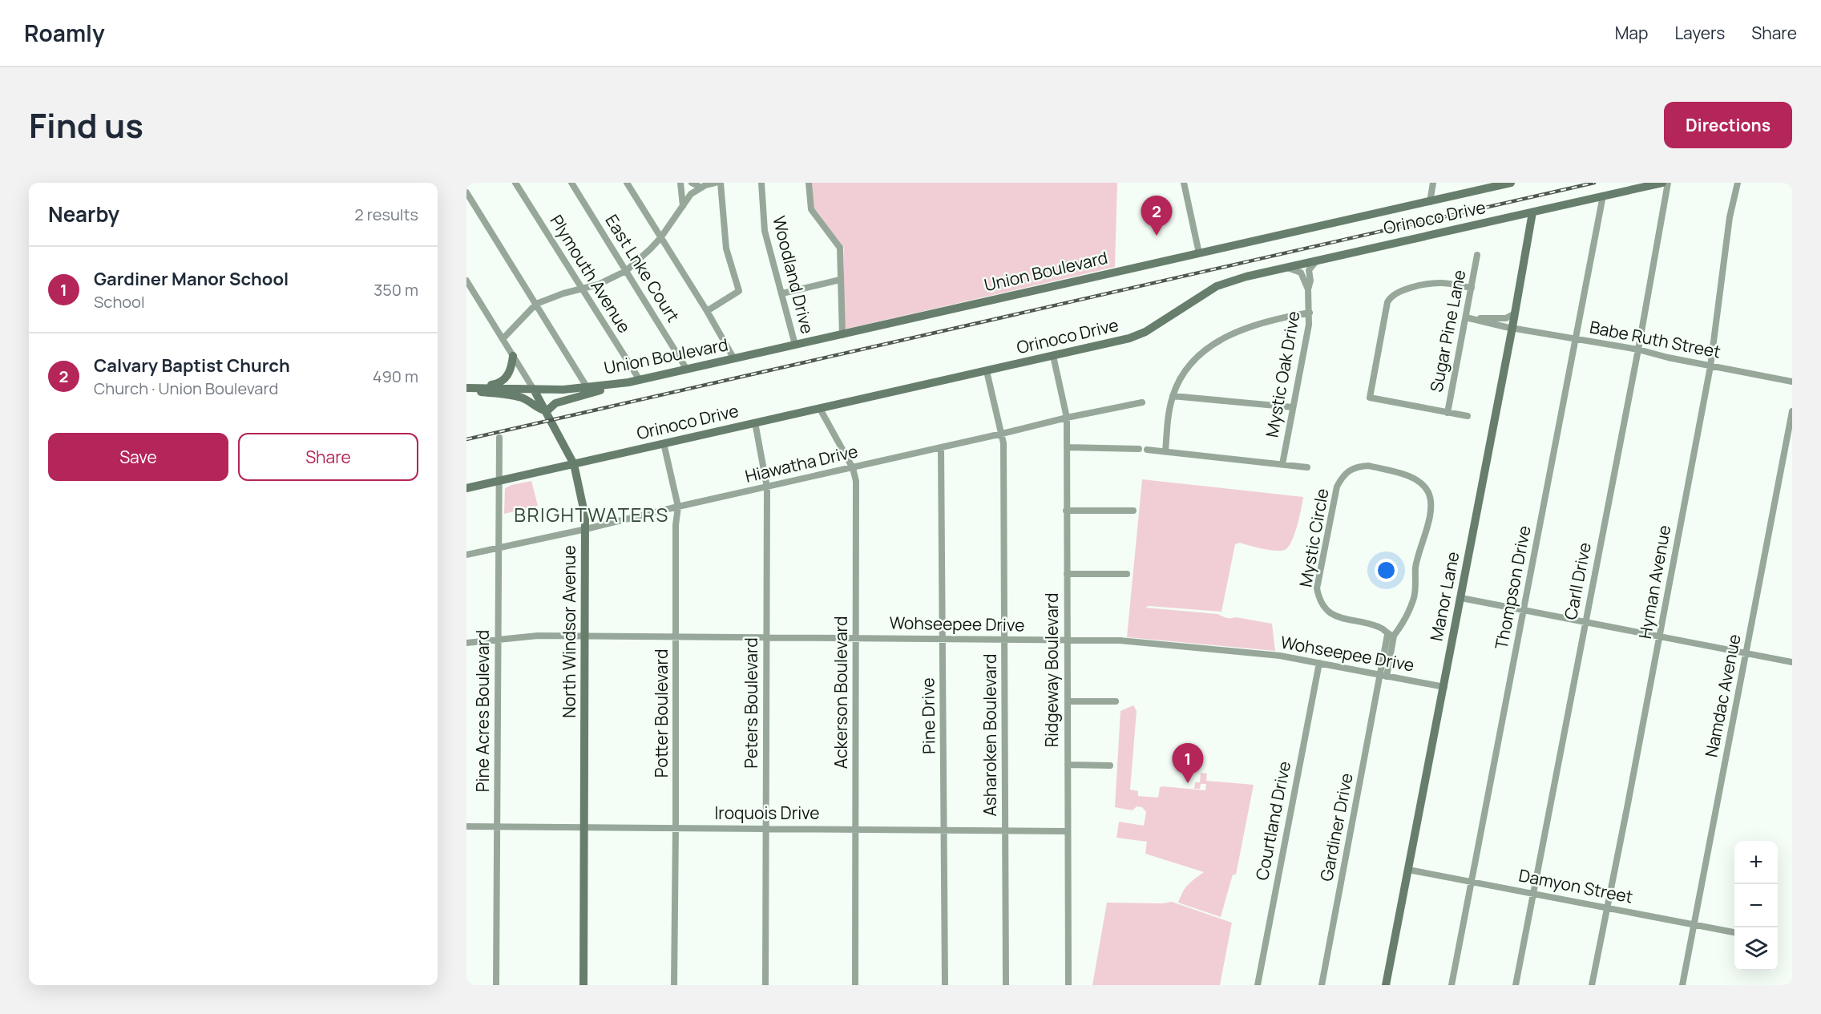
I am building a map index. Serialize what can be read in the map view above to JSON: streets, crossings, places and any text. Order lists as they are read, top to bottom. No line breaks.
{"streets":{"street":["Orinoco Drive","East Lnke Court","Union Boulevard","Plymouth Avenue","Woodland Drive","Sugar Pine Lane","Babe Ruth Street","Mystic Oak Drive","Hiawatha Drive","Mystic Circle","Carll Drive","Hyman Avenue","Thompson Drive","Manor Lane","Wohseepee Drive","North Windsor Avenue","Ridgeway Boulevard","Ackerson Boulevard","Namdac Avenue","Peters Boulevard","Pine Acres Boulevard","Potter Boulevard","Pine Drive","Asharoken Boulevard","Iroquois Drive","Courtland Drive","Gardiner Drive","Damyon Street"]},"crossings":[["Orinoco Drive","Mystic Oak Drive"],["Orinoco Drive","Thompson Drive"],["Orinoco Drive","Manor Lane"],["Orinoco Drive","North Windsor Avenue"],["Orinoco Drive","Ridgeway Boulevard"],["Orinoco Drive","Ackerson Boulevard"],["Orinoco Drive","Peters Boulevard"],["Orinoco Drive","Pine Acres Boulevard"],["Orinoco Drive","Potter Boulevard"],["Orinoco Drive","Asharoken Boulevard"],["East Lnke Court","Union Boulevard"],["Union Boulevard","Plymouth Avenue"],["Union Boulevard","Woodland Drive"],["Union Boulevard","North Windsor Avenue"],["Sugar Pine Lane","Babe Ruth Street"],["Babe Ruth Street","Carll Drive"],["Babe Ruth Street","Hyman Avenue"],["Babe Ruth Street","Thompson Drive"],["Babe Ruth Street","Manor Lane"],["Hiawatha Drive","North Windsor Avenue"],["Hiawatha Drive","Ridgeway Boulevard"],["Hiawatha Drive","Ackerson Boulevard"],["Hiawatha Drive","Peters Boulevard"],["Hiawatha Drive","Pine Acres Boulevard"],["Hiawatha Drive","Potter Boulevard"],["Hiawatha Drive","Pine Drive"],["Hiawatha Drive","Asharoken Boulevard"],["Mystic Circle","Wohseepee Drive"],["Mystic Circle","Gardiner Drive"],["Carll Drive","Damyon Street"],["Hyman Avenue","Damyon Street"],["Thompson Drive","Damyon Street"],["Manor Lane","Wohseepee Drive"],["Manor Lane","Damyon Street"],["Wohseepee Drive","North Windsor Avenue"],["Wohseepee Drive","Ridgeway Boulevard"],["Wohseepee Drive","Ackerson Boulevard"],["Wohseepee Drive","Peters Boulevard"],["Wohseepee Drive","Pine Acres Boulevard"],["Wohseepee Drive","Potter Boulevard"],["Wohseepee Drive","Pine Drive"],["Wohseepee Drive","Asharoken Boulevard"],["Wohseepee Drive","Courtland Drive"],["Wohseepee Drive","Gardiner Drive"],["North Windsor Avenue","Iroquois Drive"],["Ridgeway Boulevard","Iroquois Drive"],["Ackerson Boulevard","Iroquois Drive"],["Namdac Avenue","Damyon Street"],["Peters Boulevard","Iroquois Drive"],["Pine Acres Boulevard","Iroquois Drive"],["Potter Boulevard","Iroquois Drive"],["Pine Drive","Iroquois Drive"],["Asharoken Boulevard","Iroquois Drive"]],"districts":["BRIGHTWATERS"],"page":{"header":"Roamly","nav":["Map","Layers","Share"],"title":"Find us","buttons":["Directions",["Save","Share"]],"heading":["Nearby","2 results"],"pins":["2","1"],"list":[{"mark":"1","name":"Gardiner Manor School","note":"School","value":"350 m"},{"mark":"2","name":"Calvary Baptist Church","note":"Church · Union Boulevard","value":"490 m"}],"map_buttons":["+","−"]}}
